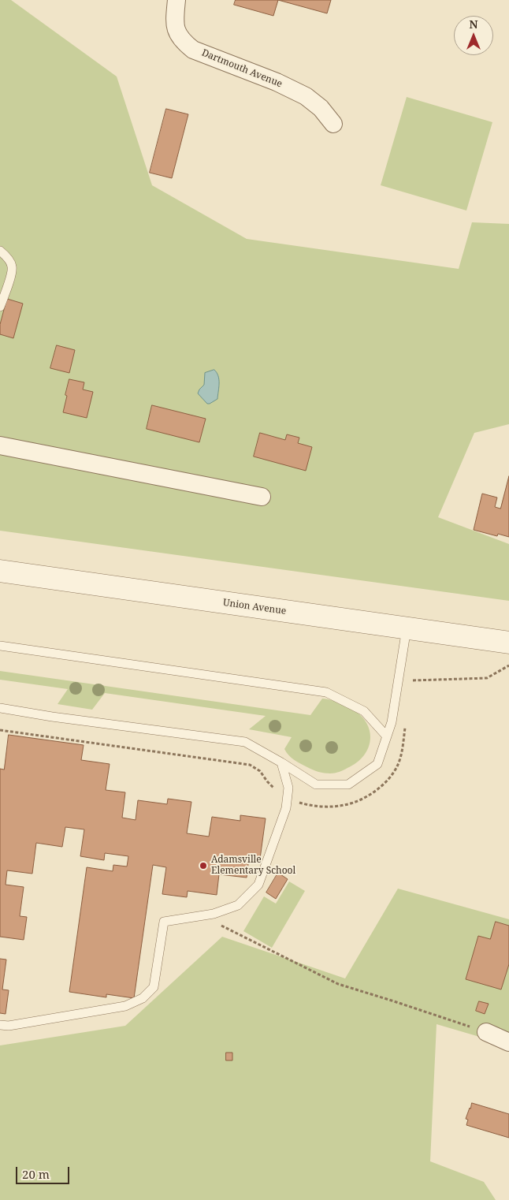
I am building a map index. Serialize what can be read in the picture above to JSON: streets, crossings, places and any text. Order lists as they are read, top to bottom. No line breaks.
{"streets":{"street":["Dartmouth Avenue","Union Avenue"]},"places":["Adamsville Elementary School"],"scale_bar":"20 m","north":"top"}
